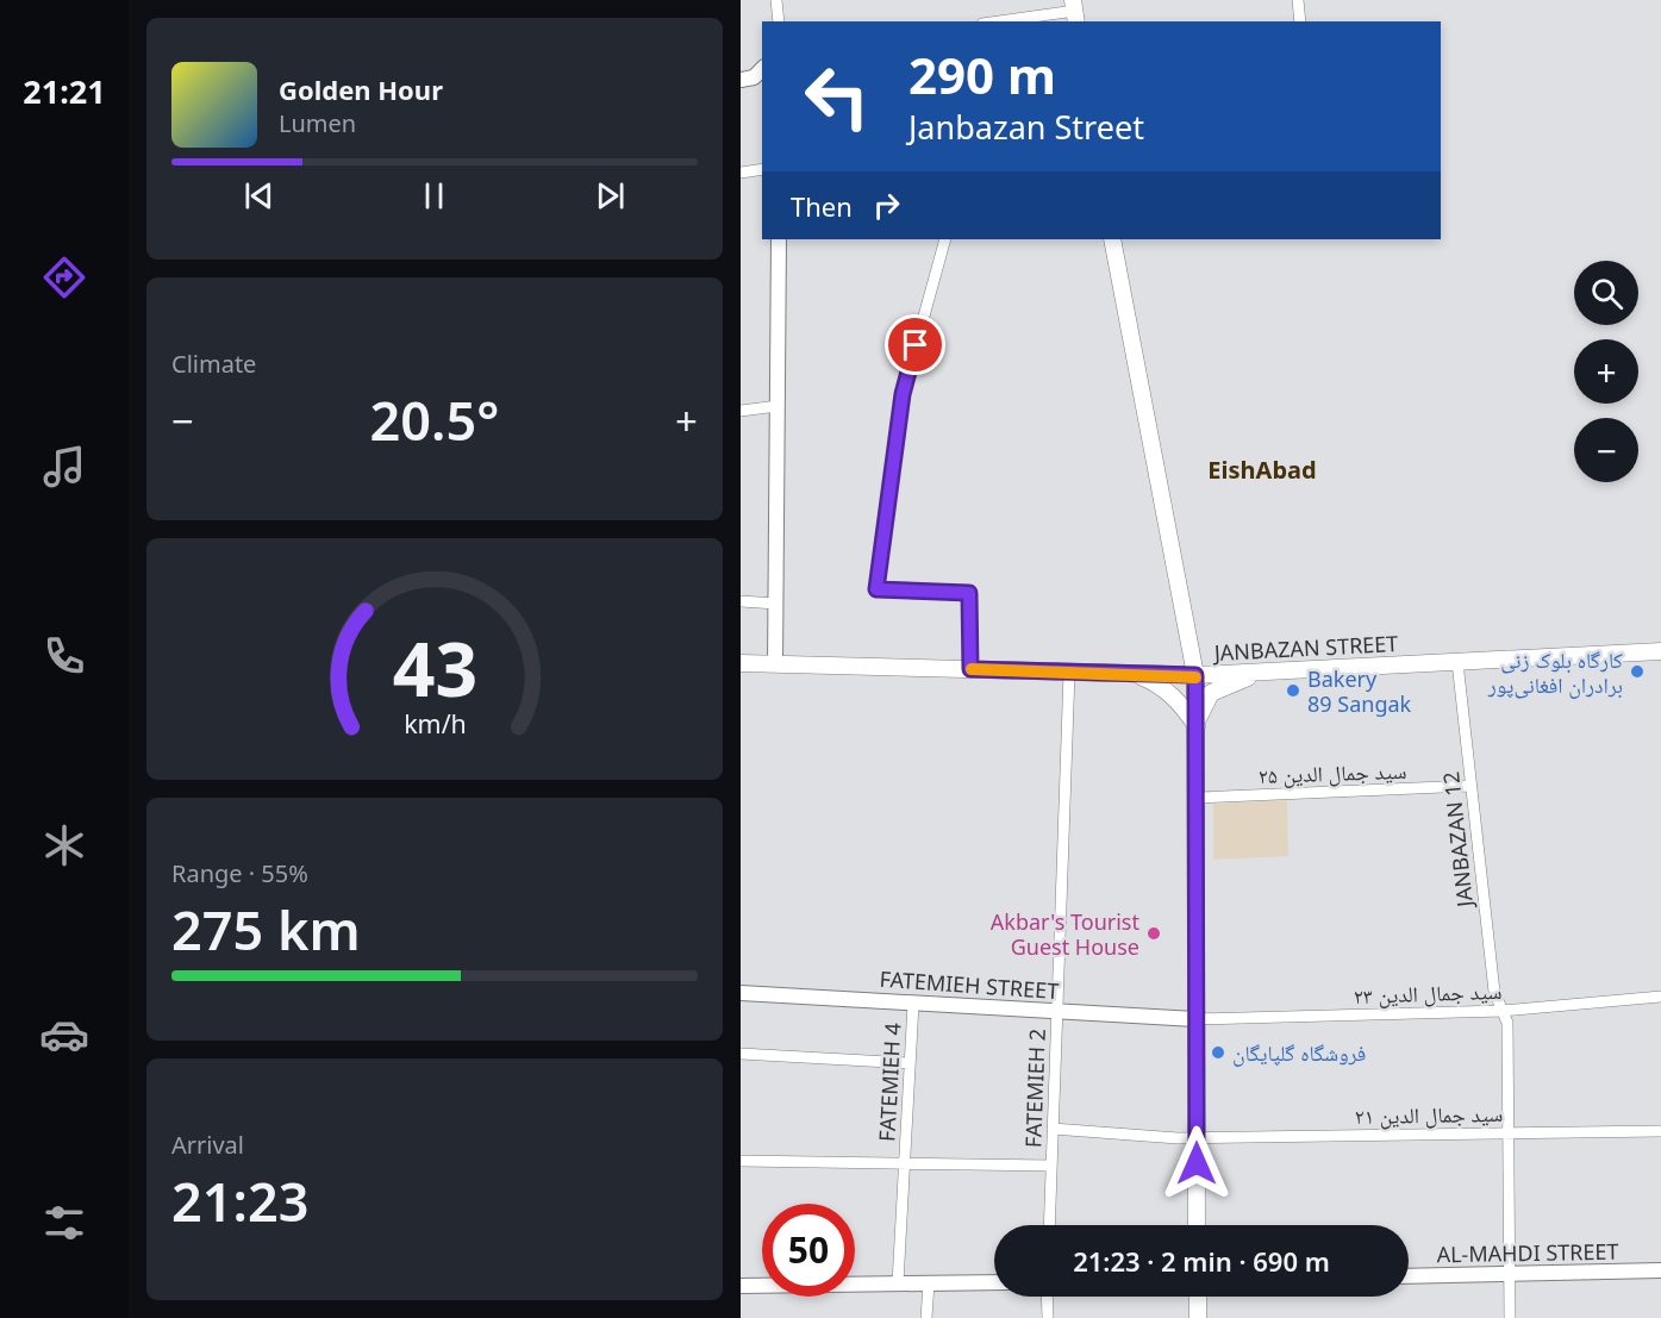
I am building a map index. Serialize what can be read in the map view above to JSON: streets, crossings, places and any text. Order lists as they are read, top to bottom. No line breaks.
{"streets":{"main road":["JANBAZAN STREET"],"street":["سید جمال الدین ۲۵","JANBAZAN 12","FATEMIEH STREET","سید جمال الدین ۲۳","FATEMIEH 4","FATEMIEH 2","سید جمال الدین ۲۱","AL-MAHDI STREET"]},"crossings":[["JANBAZAN STREET","JANBAZAN 12"],["JANBAZAN STREET","FATEMIEH 2"],["سید جمال الدین ۲۵","JANBAZAN 12"],["JANBAZAN 12","سید جمال الدین ۲۳"],["JANBAZAN 12","سید جمال الدین ۲۱"],["JANBAZAN 12","AL-MAHDI STREET"],["FATEMIEH STREET","سید جمال الدین ۲۳"],["FATEMIEH STREET","FATEMIEH 4"],["FATEMIEH STREET","FATEMIEH 2"],["FATEMIEH 2","سید جمال الدین ۲۱"]],"districts":["EishAbad"],"places":["کارگاه بلوک زنی برادران افغانی‌پور","Bakery 89 Sangak","Akbar's Tourist Guest House","فروشگاه گلپایگان"],"page":{"tabs":"21:21","turn":["290 m","Janbazan Street"],"song":["Golden Hour","Lumen"],"then":"Then","map_buttons":["+","−"],"tile":["Climate",["Range · 55%","275 km"],["Arrival","21:23"]],"heat":["−","20.5°","+"],"limit":"50","trip":"21:23 · 2 min · 690 m","gauge":["43","km/h"]}}
